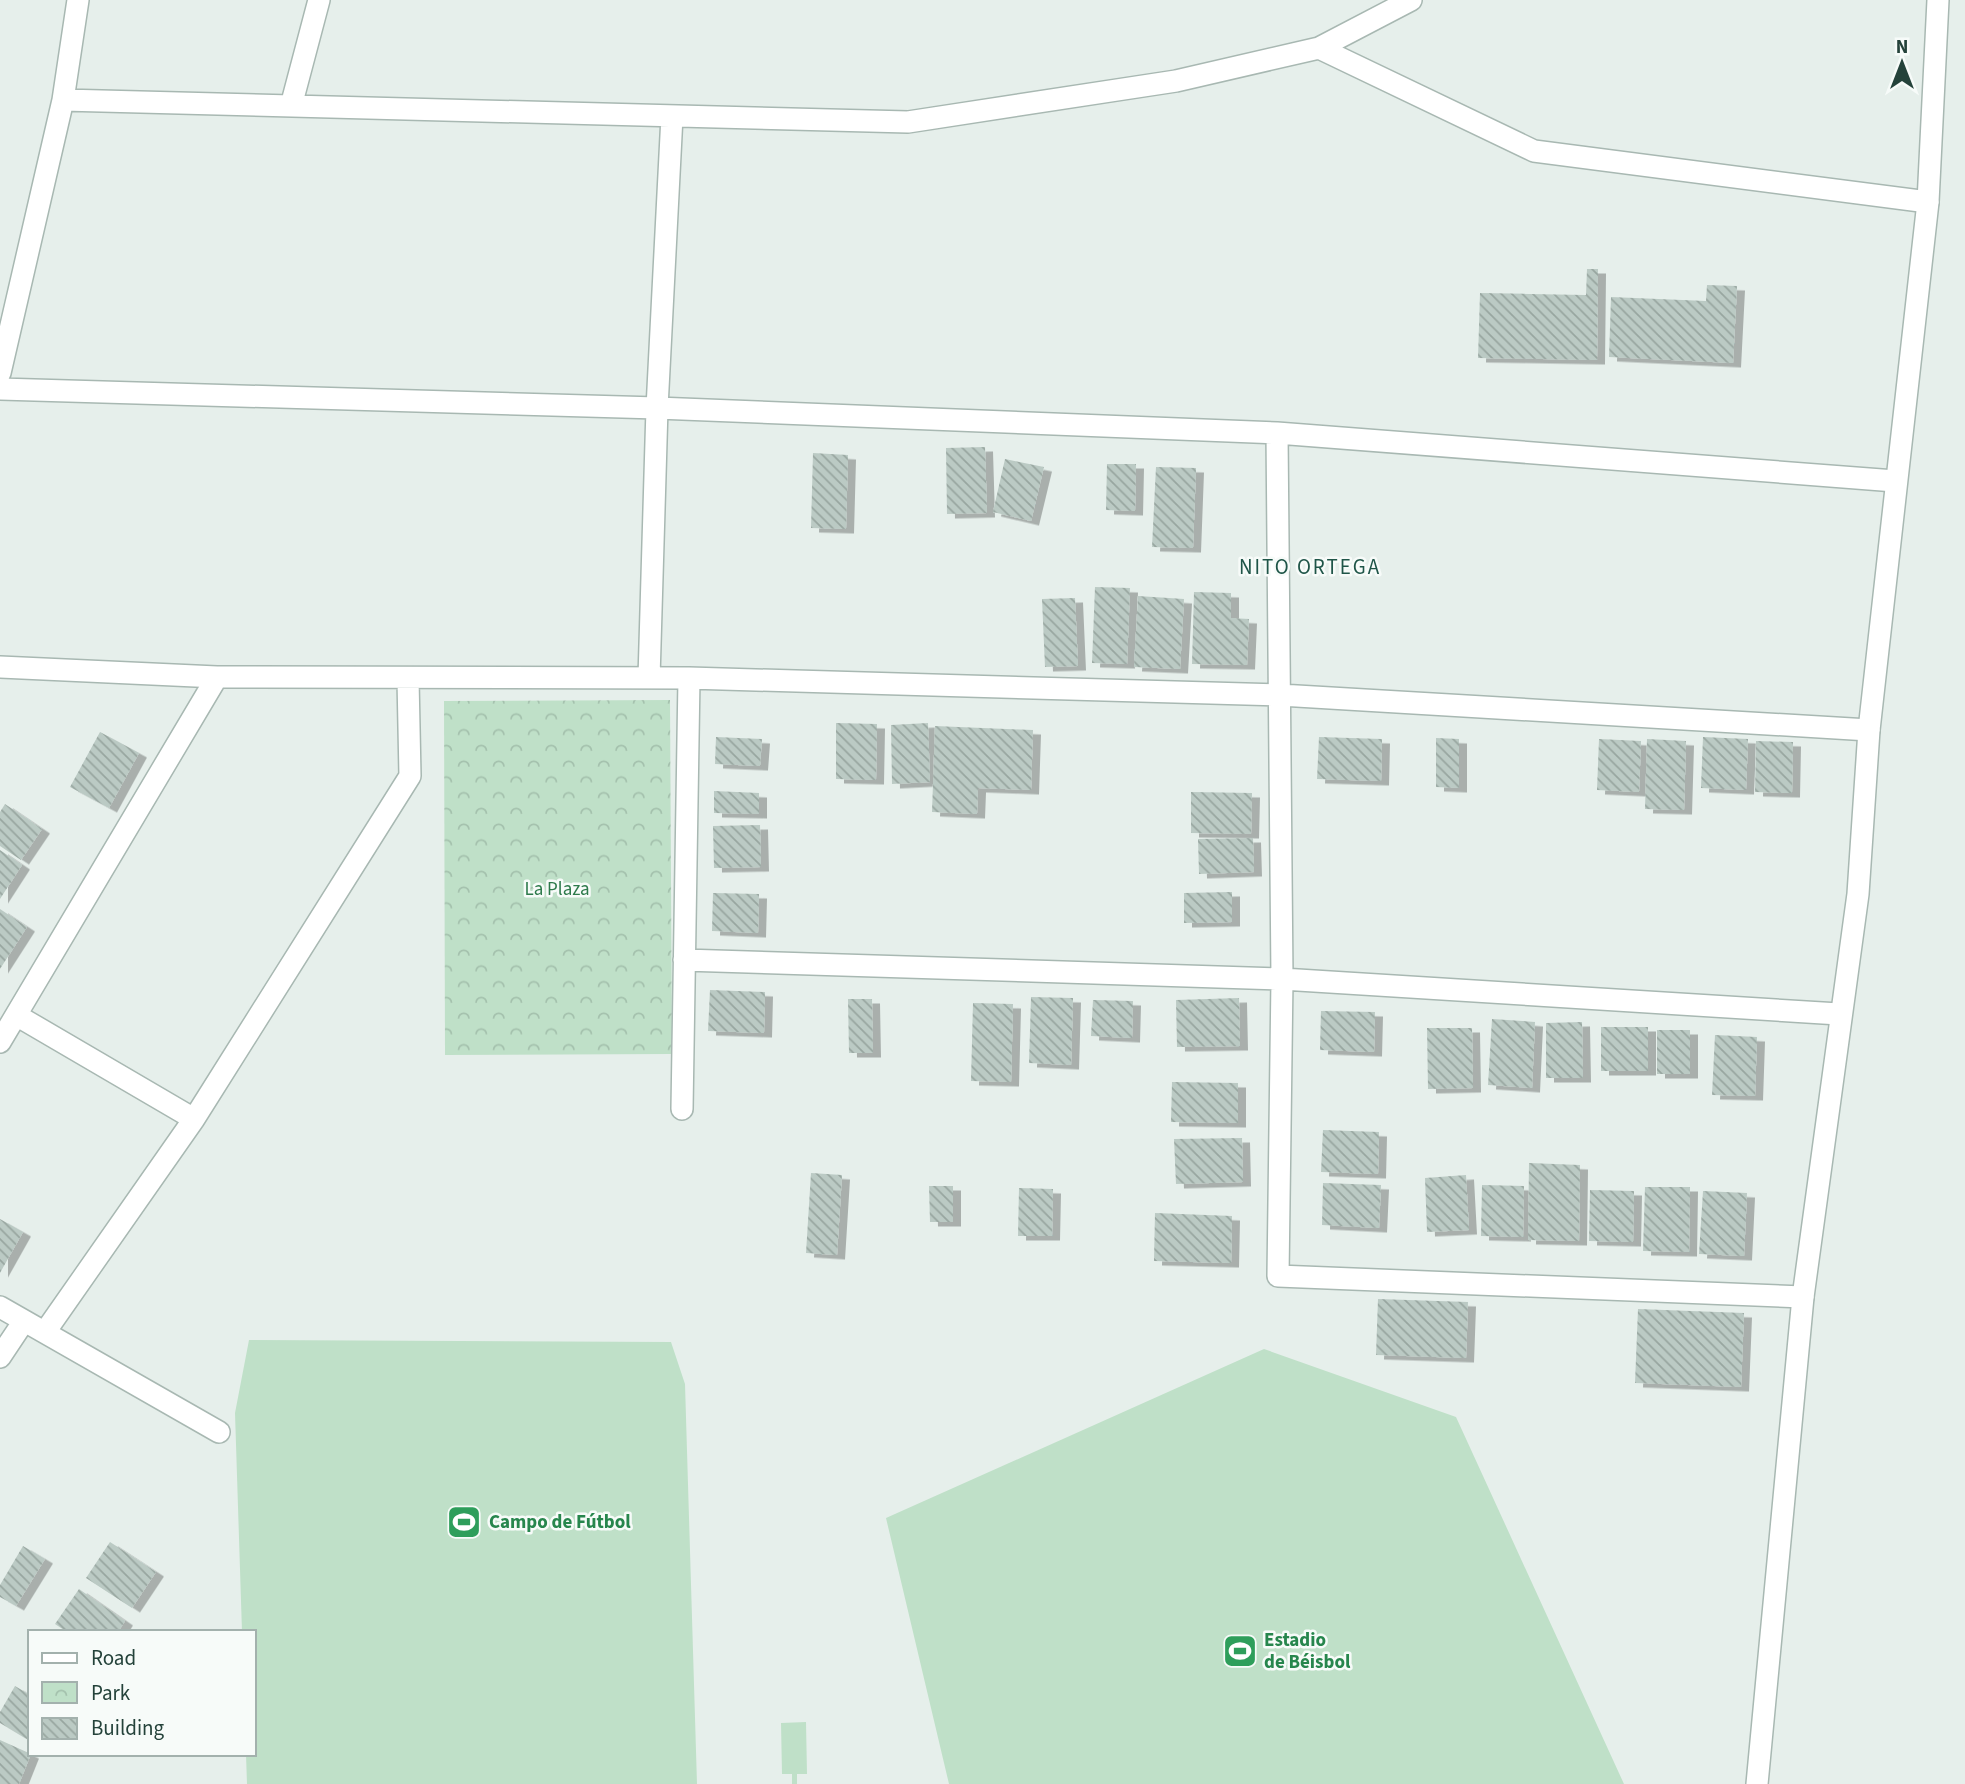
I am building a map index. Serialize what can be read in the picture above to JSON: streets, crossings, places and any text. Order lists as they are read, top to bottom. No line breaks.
{"districts":["NITO ORTEGA"],"parks":["La Plaza"],"places":{"sports":["Campo de Fútbol","Estadio de Béisbol"]},"legend":["Road","Park","Building"],"north":"top"}
